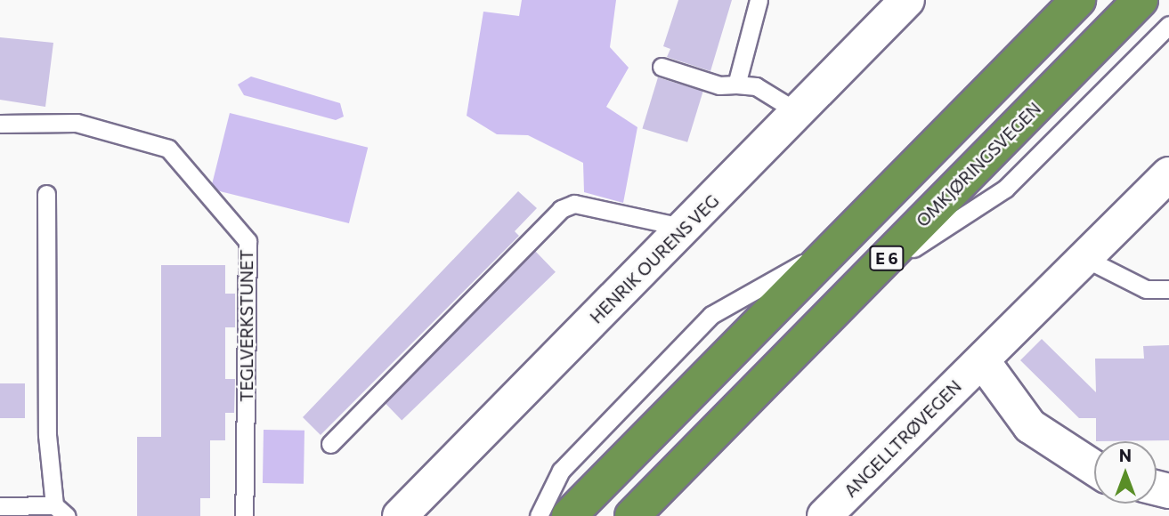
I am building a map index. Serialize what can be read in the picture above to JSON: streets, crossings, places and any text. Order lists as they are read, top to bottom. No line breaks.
{"streets":{"highway":["OMKJØRINGSVEGEN","E 6"],"street":["HENRIK OURENS VEG","ANGELLTRØVEGEN"],"lane":["TEGLVERKSTUNET"]},"north":"top"}
